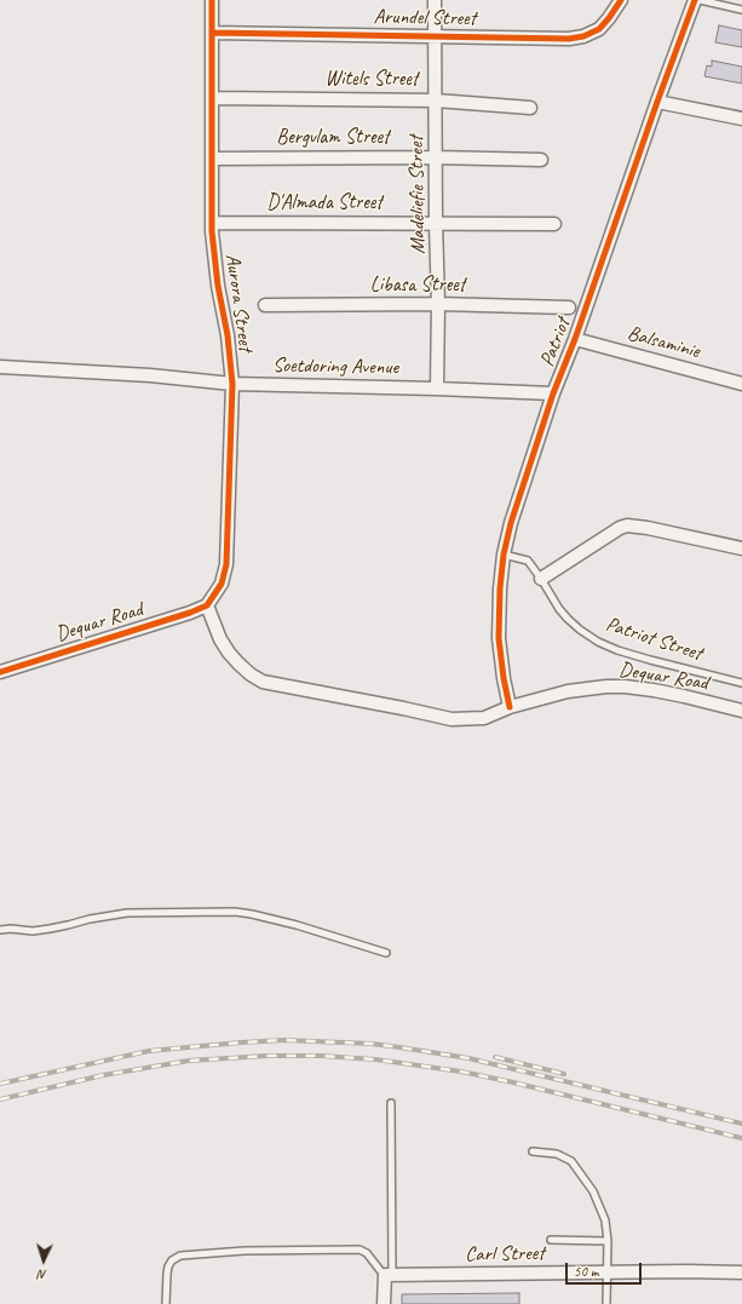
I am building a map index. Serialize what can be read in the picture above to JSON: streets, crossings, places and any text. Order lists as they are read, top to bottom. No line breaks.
{"streets":{"street":["Arundel Street","Witels Street","Bergvlam Street","Madeliefie Street","D'Almada Street","Libasa Street","Aurora Street","Patriot","Balsaminie","Soetdoring Avenue","Dequar Road","Carl Street"],"lane":["Patriot Street"]},"crossings":[["Arundel Street","Madeliefie Street"],["Arundel Street","Aurora Street"],["Witels Street","Madeliefie Street"],["Witels Street","Aurora Street"],["Bergvlam Street","Madeliefie Street"],["Bergvlam Street","Aurora Street"],["Madeliefie Street","D'Almada Street"],["Madeliefie Street","Libasa Street"],["Madeliefie Street","Soetdoring Avenue"],["D'Almada Street","Aurora Street"],["Aurora Street","Soetdoring Avenue"],["Aurora Street","Dequar Road"],["Patriot","Balsaminie"],["Patriot","Soetdoring Avenue"],["Patriot","Dequar Road"],["Patriot","Patriot Street"]],"scale_bar":"50 m","north":"bottom"}
